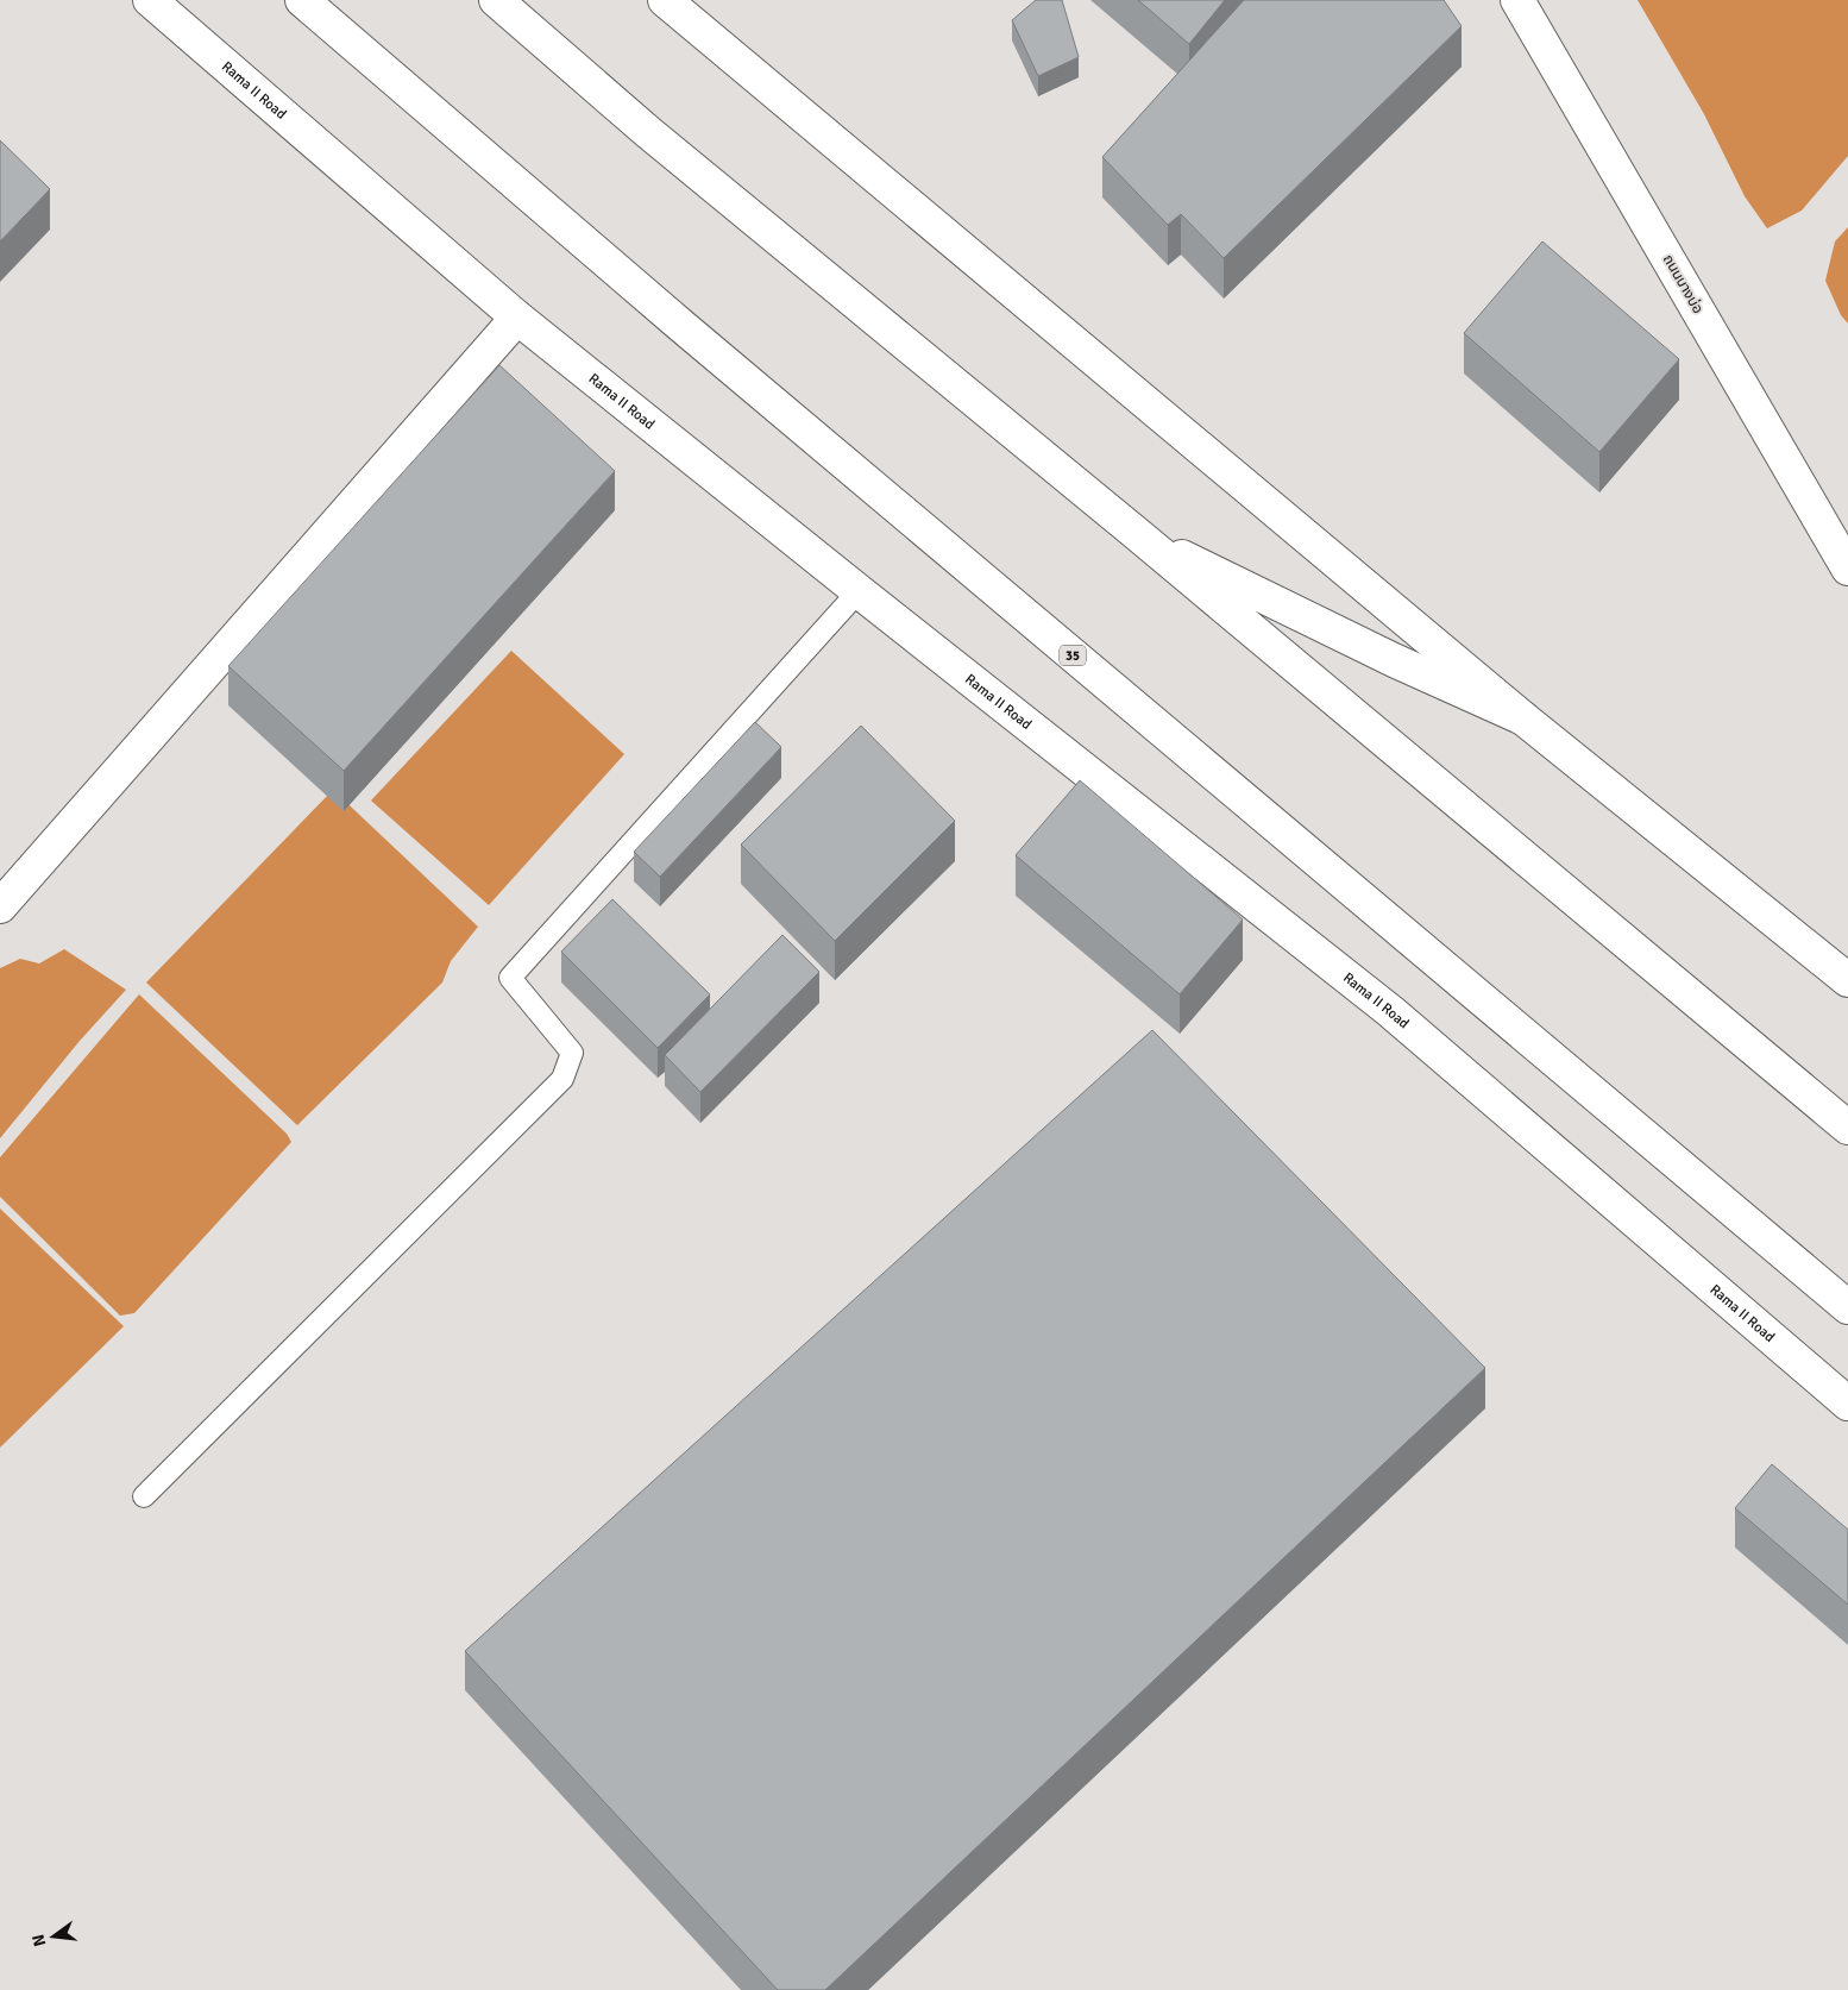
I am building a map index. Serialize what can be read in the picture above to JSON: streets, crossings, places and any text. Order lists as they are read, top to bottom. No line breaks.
{"streets":{"main road":["Rama II Road","ถนนบางบ่อ","35"]},"north":"left"}
